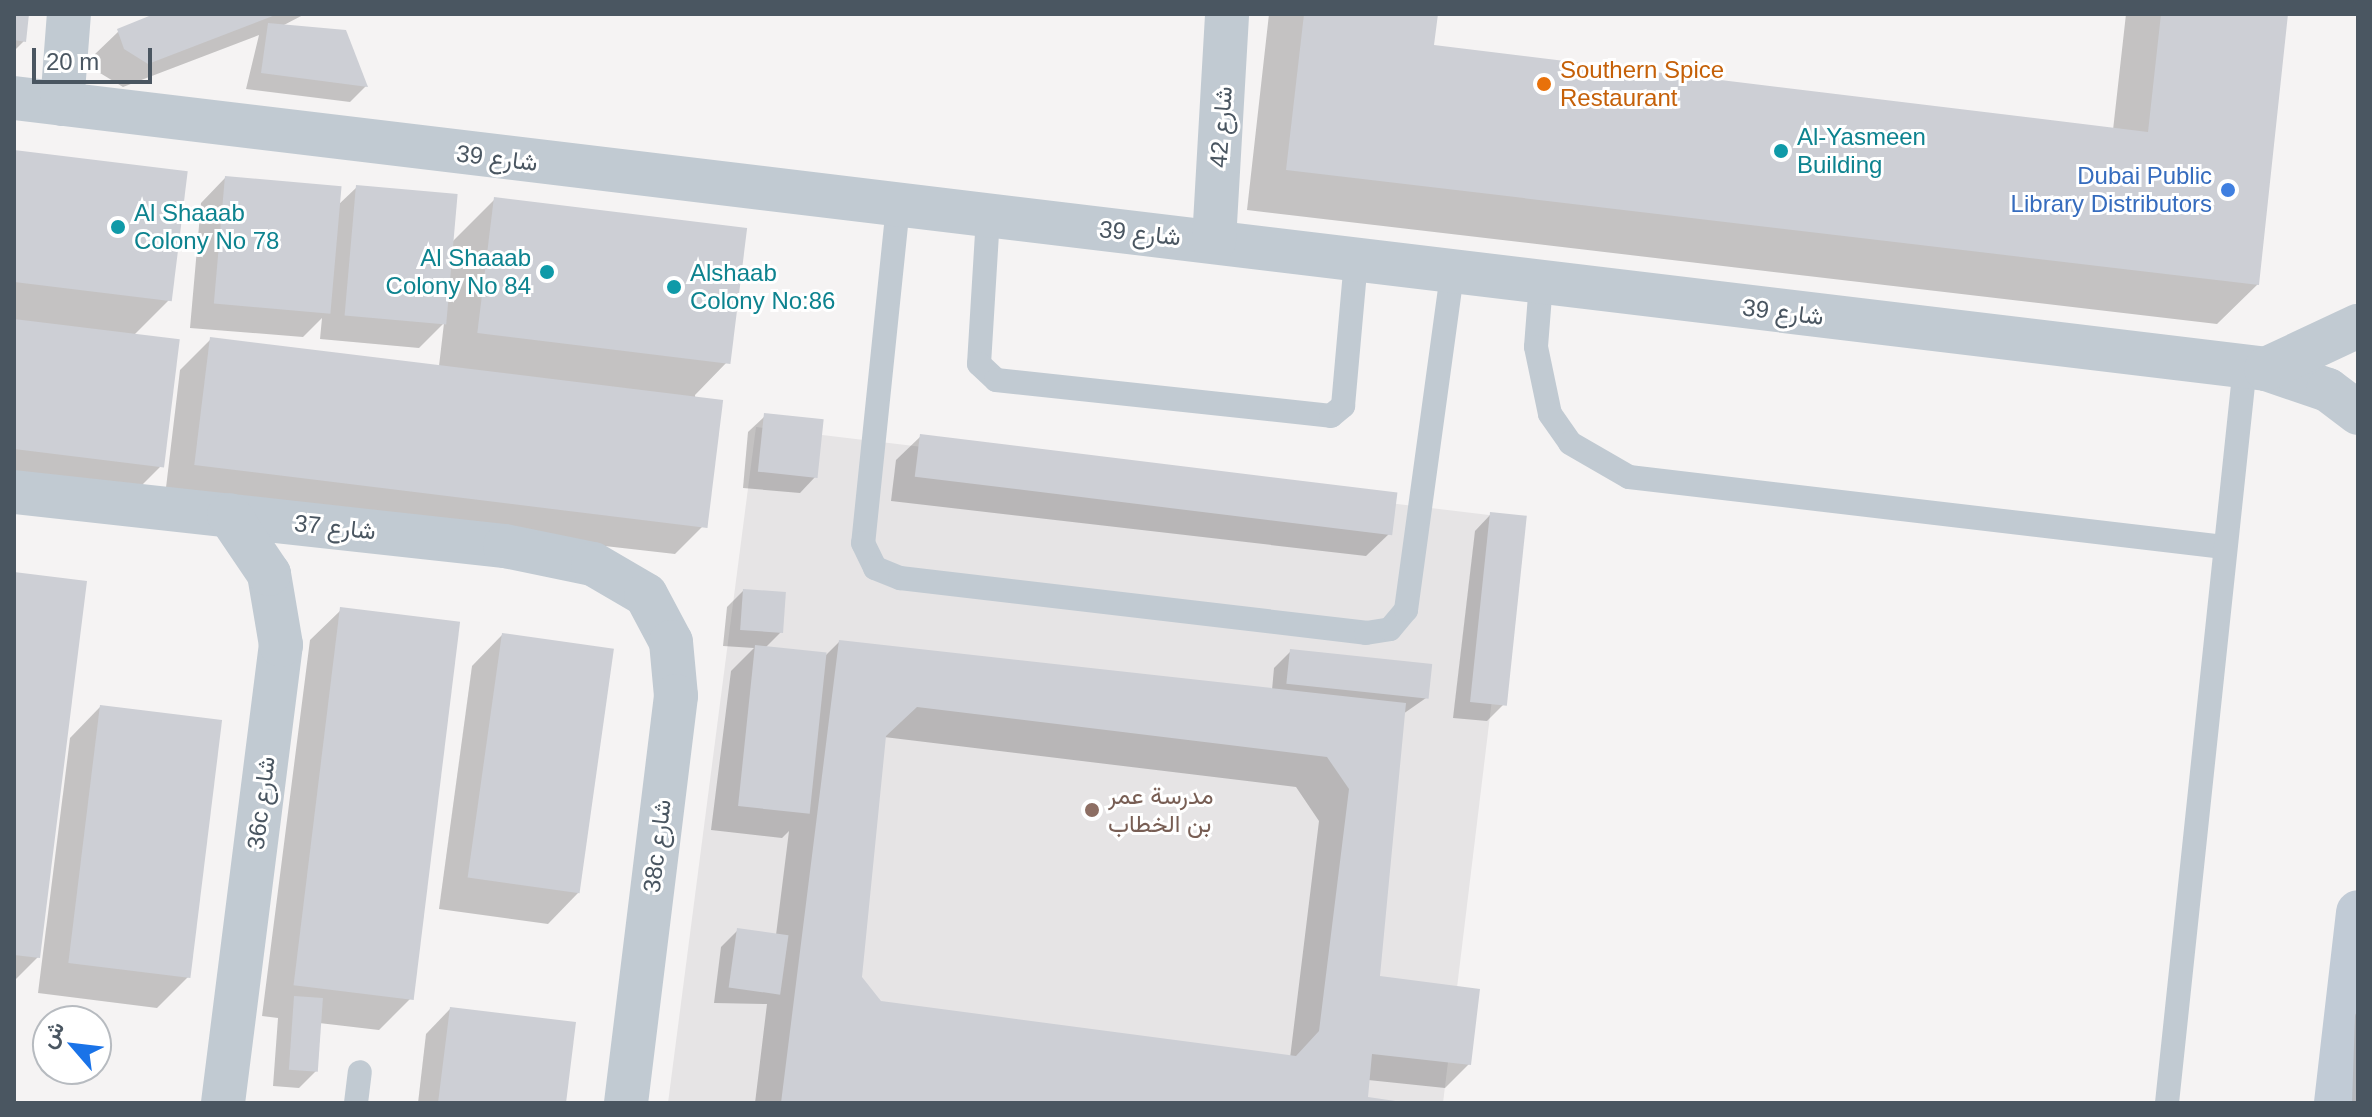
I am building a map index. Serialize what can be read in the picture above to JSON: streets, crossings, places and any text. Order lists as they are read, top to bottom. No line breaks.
{"streets":{"street":["شارع 42","شارع 39","شارع 37","36c شارع","38c شارع"]},"crossings":[["شارع 42","شارع 39"],["شارع 37","36c شارع"],["شارع 37","38c شارع"]],"places":["Southern Spice Restaurant","Al-Yasmeen Building","Dubai Public Library Distributors","Al Shaaab Colony No 78","Al Shaaab Colony No 84","Alshaab Colony No:86","مدرسة عمر بن الخطاب"],"scale_bar":"20 m","north":"top left"}
